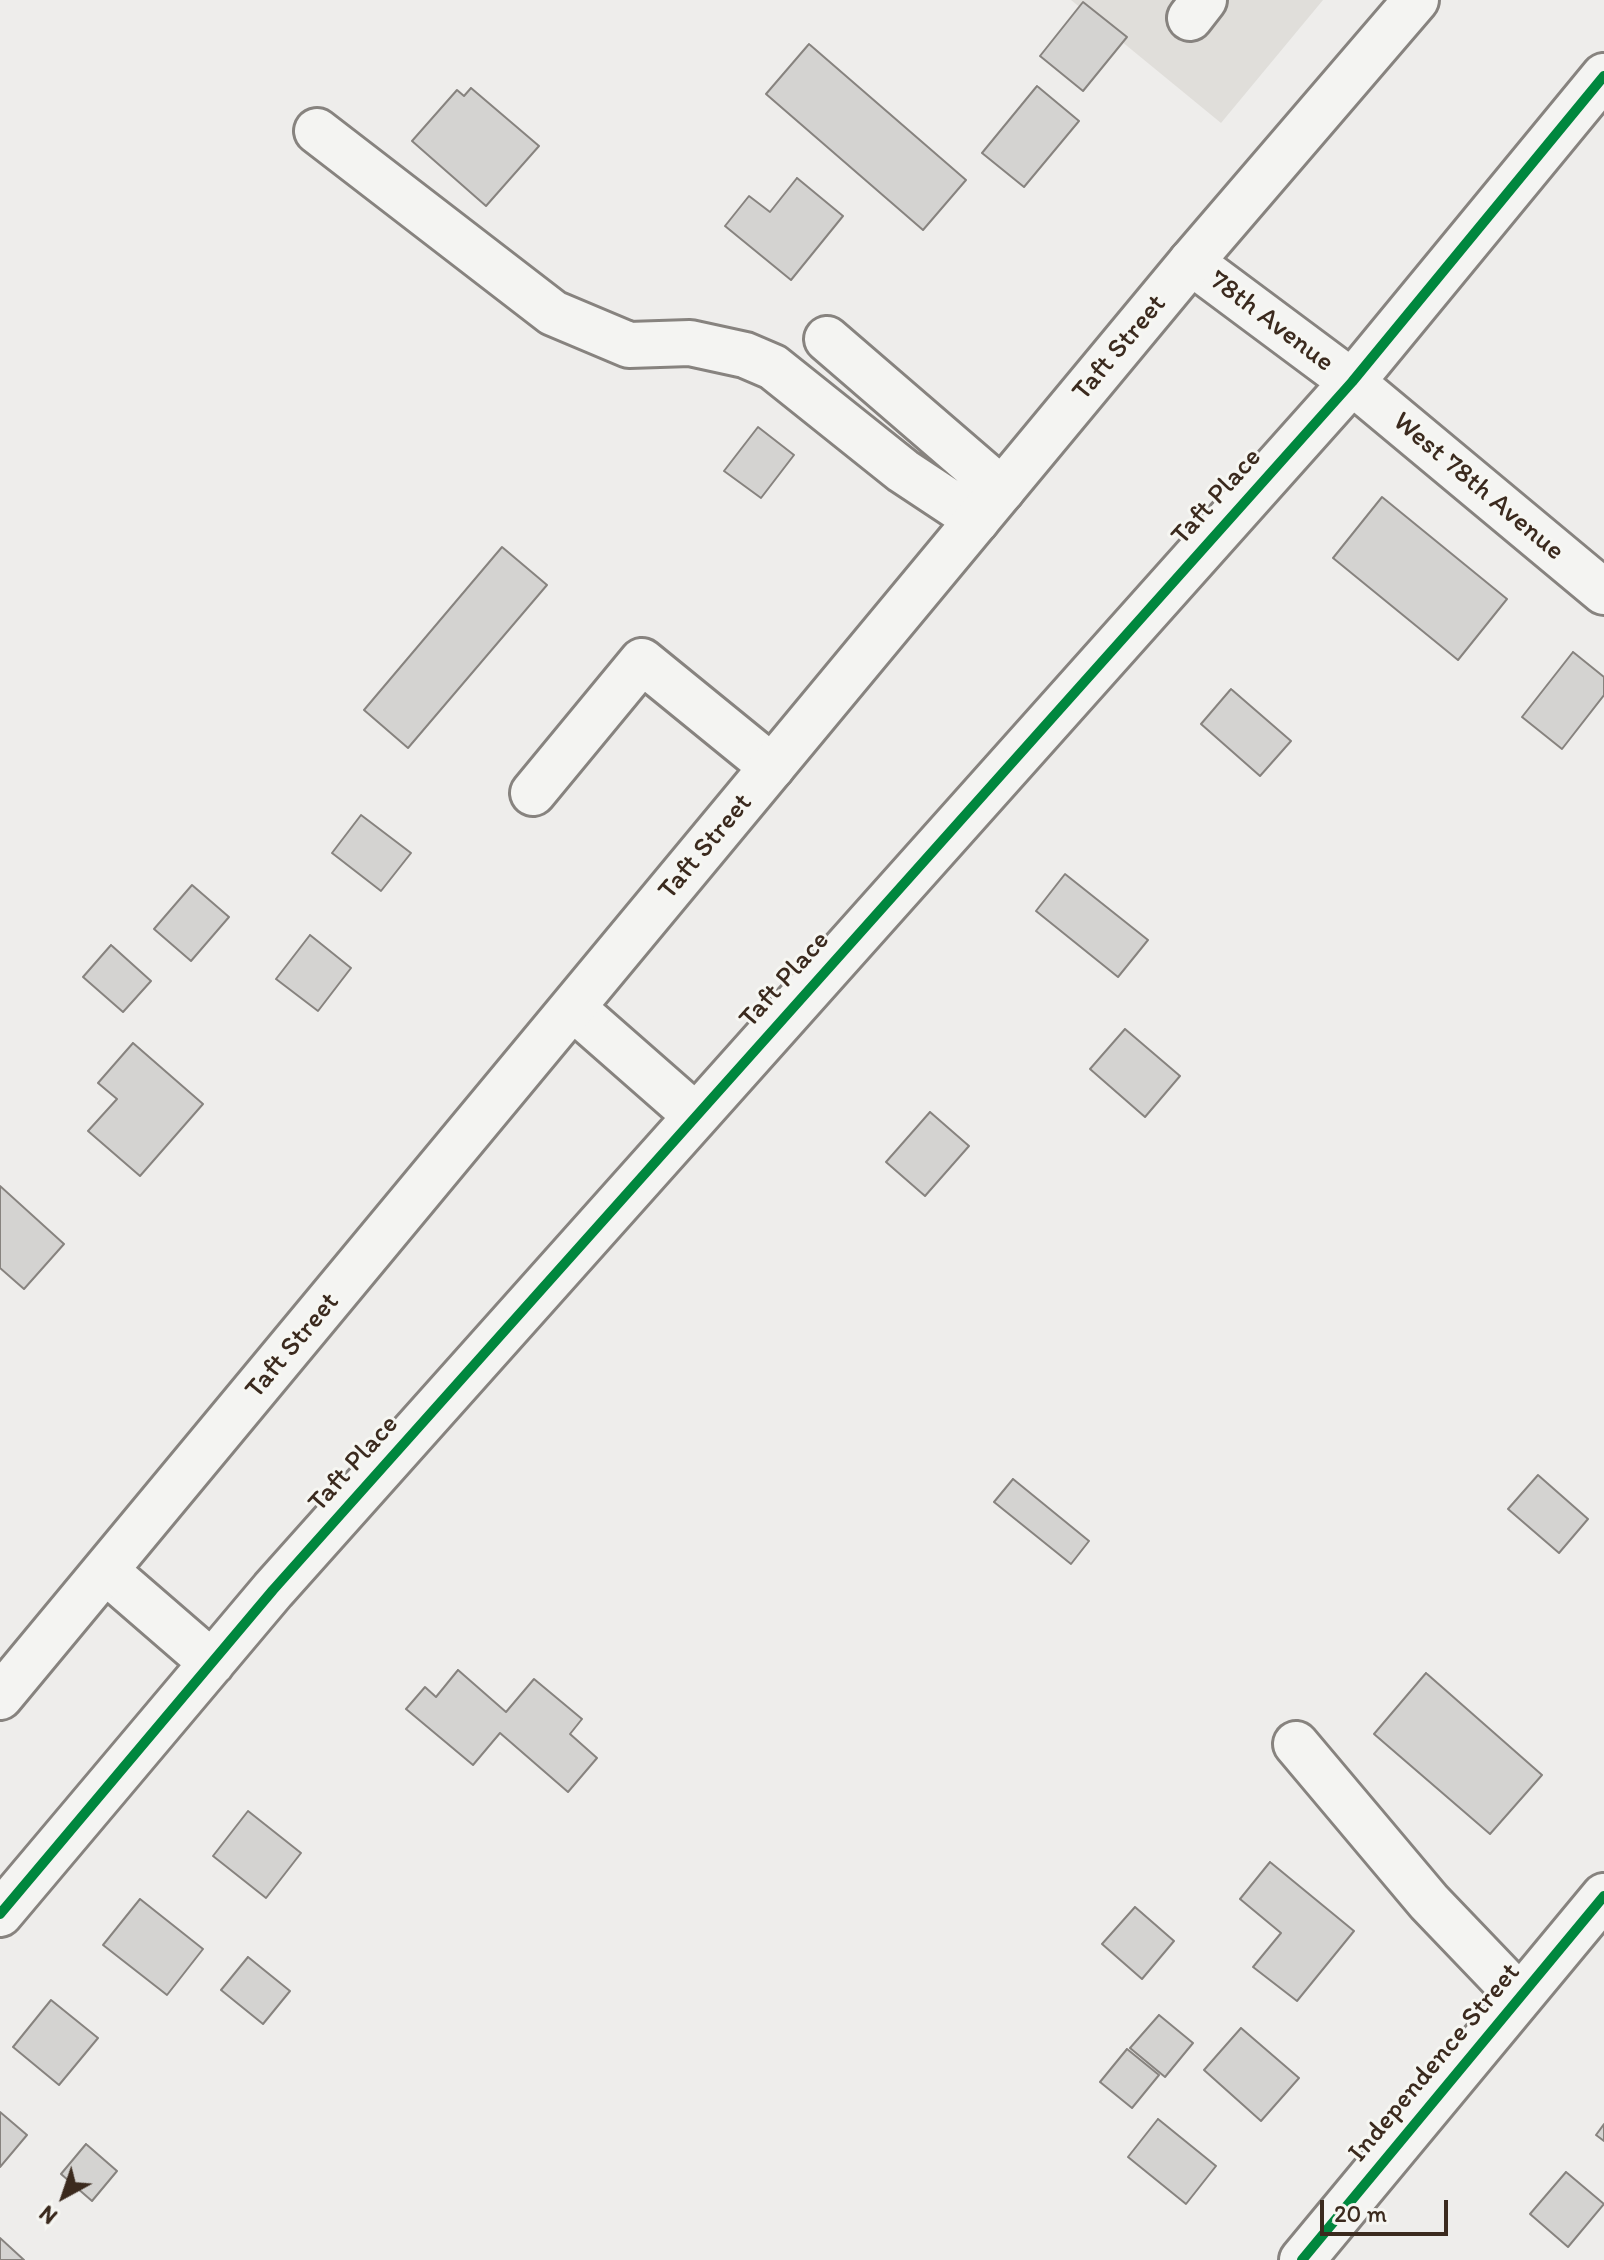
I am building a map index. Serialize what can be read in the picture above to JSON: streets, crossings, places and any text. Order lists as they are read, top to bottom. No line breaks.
{"streets":{"street":["78th Avenue","Taft Street","West 78th Avenue","Taft Place","Independence Street"]},"crossings":[["78th Avenue","Taft Street"],["78th Avenue","West 78th Avenue"],["78th Avenue","Taft Place"],["West 78th Avenue","Taft Place"]],"scale_bar":"20 m","north":"bottom left"}
